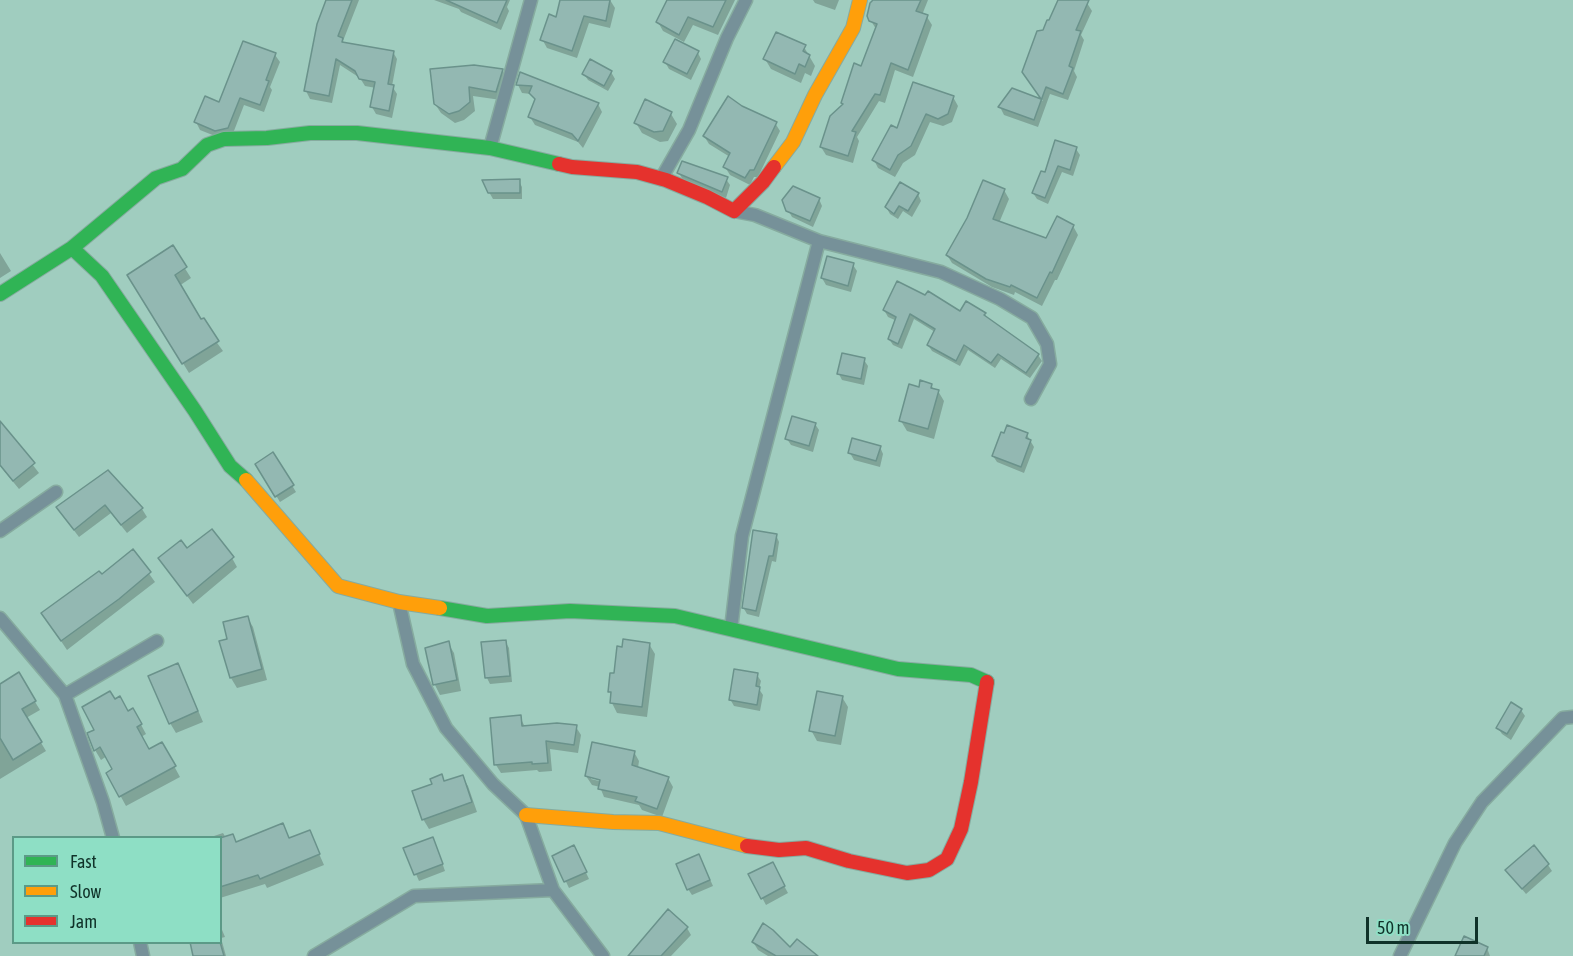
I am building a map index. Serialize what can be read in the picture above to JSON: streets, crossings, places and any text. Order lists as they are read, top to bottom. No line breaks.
{"legend":["Fast","Slow","Jam"],"scale_bar":"50 m"}
